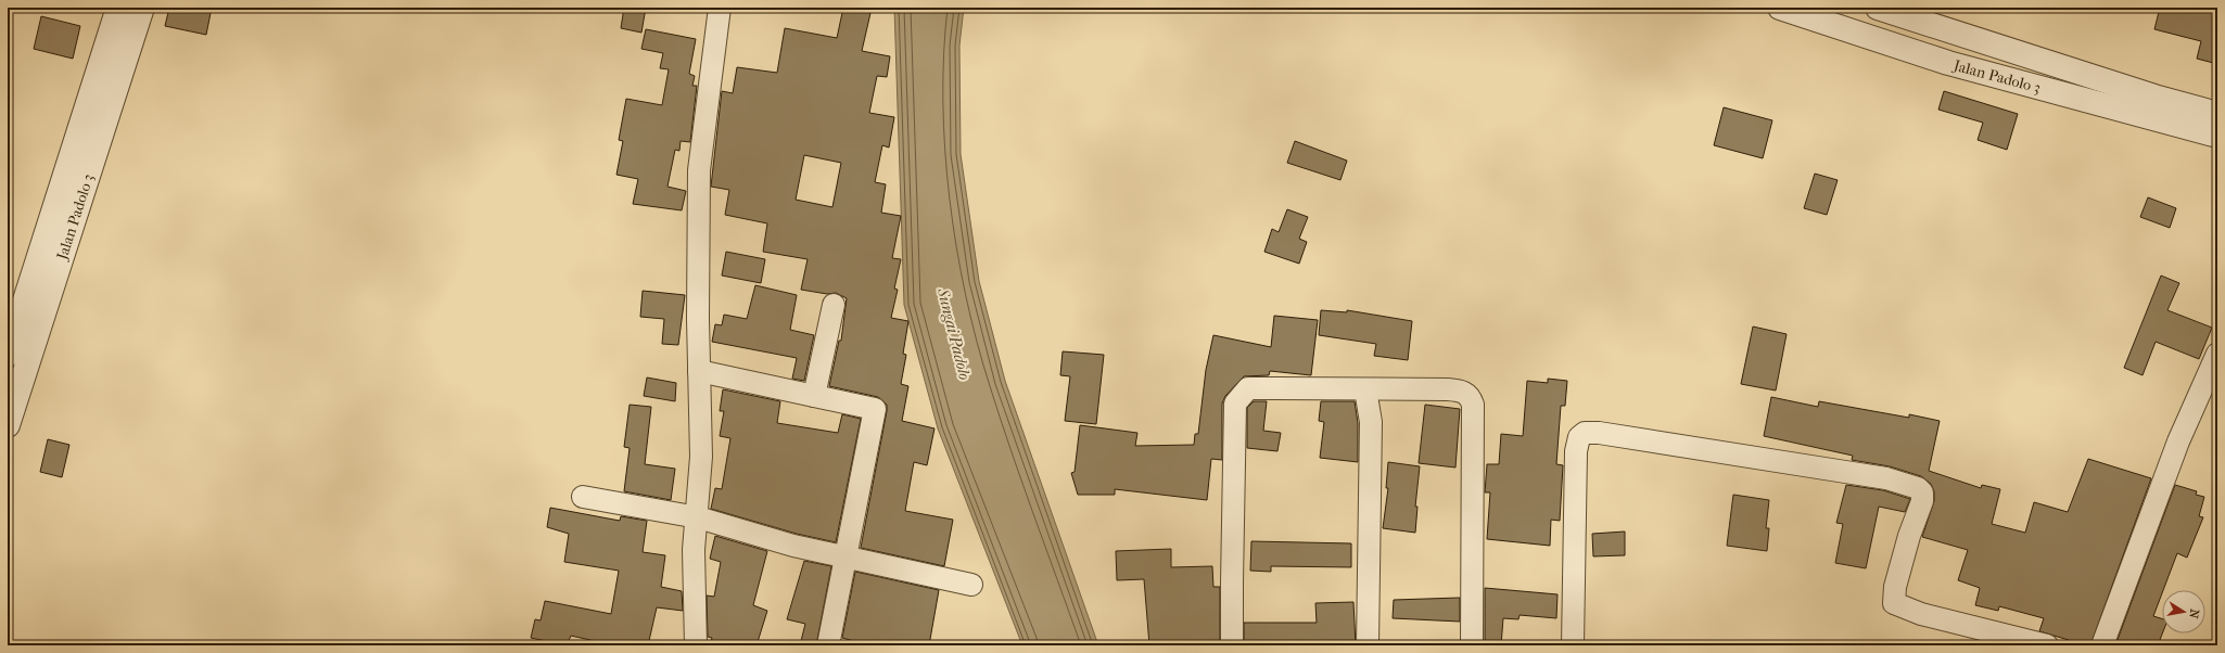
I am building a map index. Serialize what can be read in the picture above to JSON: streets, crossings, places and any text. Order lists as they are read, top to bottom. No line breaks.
{"streets":{"street":["Jalan Padolo 3"]},"water":["Sungai Padolo"],"north":"right"}
